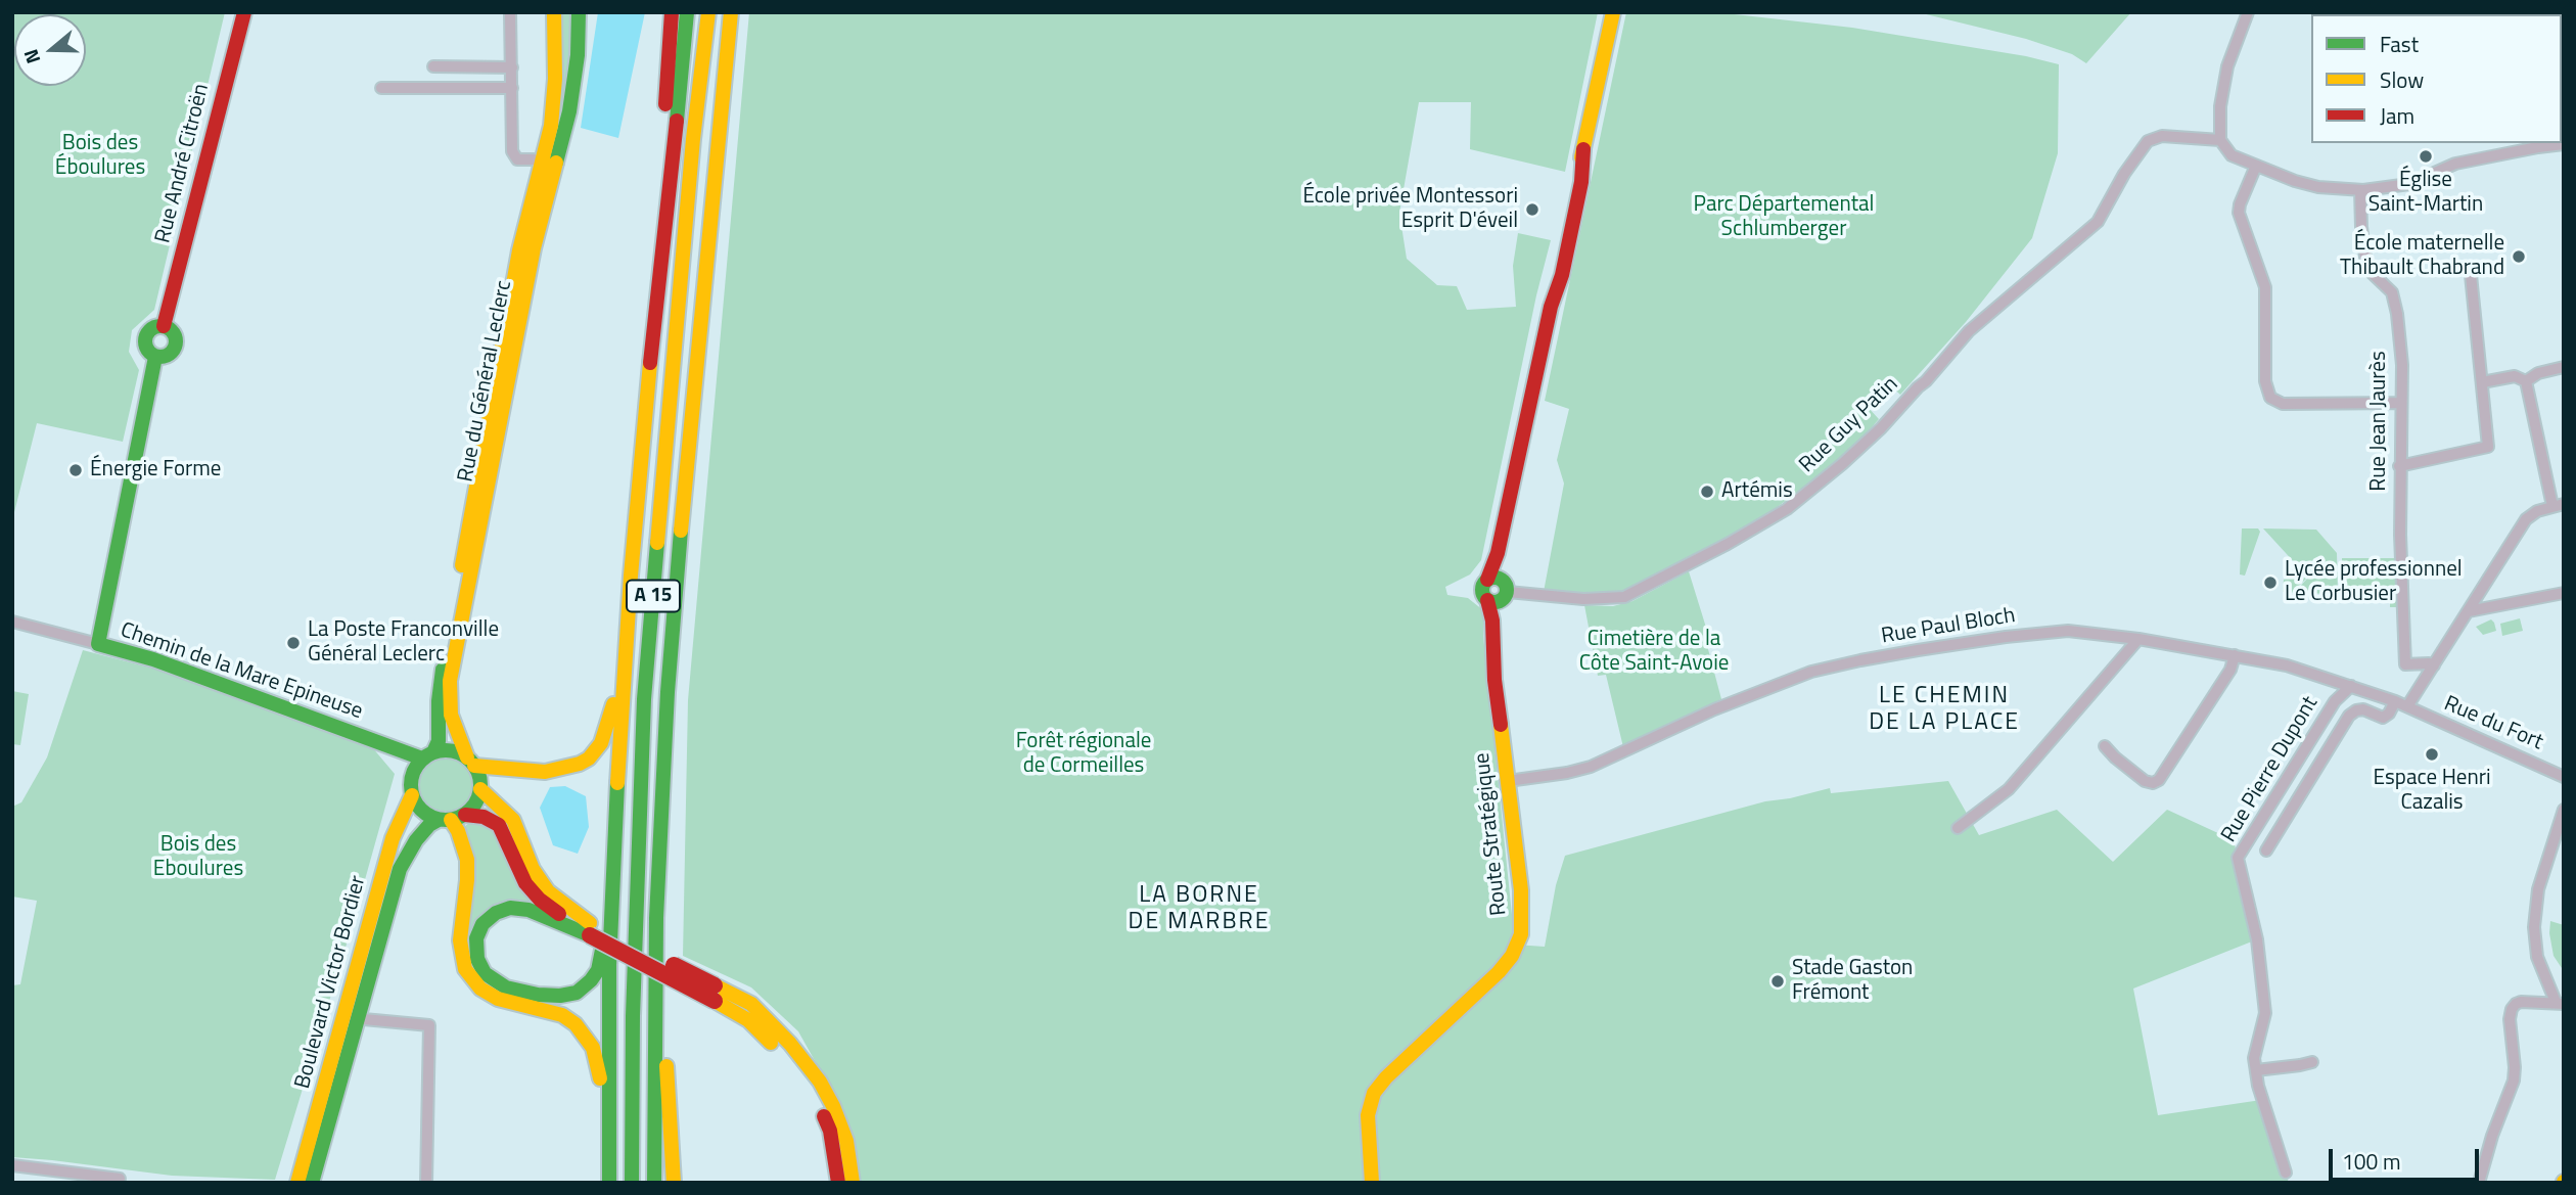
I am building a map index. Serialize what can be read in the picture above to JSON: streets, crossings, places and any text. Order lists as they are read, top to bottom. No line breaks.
{"streets":{"main road":["Rue André Citroën","Rue du Général Leclerc","A 15","Chemin de la Mare Epineuse","Route Stratégique","Boulevard Victor Bordier"],"street":["Rue Jean Jaurès","Rue Guy Patin","Rue Paul Bloch","Rue du Fort","Rue Pierre Dupont"]},"crossings":[["Rue du Général Leclerc","Chemin de la Mare Epineuse"],["Rue du Général Leclerc","Boulevard Victor Bordier"],["Rue Guy Patin","Route Stratégique"],["Rue Paul Bloch","Rue du Fort"],["Rue Paul Bloch","Rue Pierre Dupont"],["Rue Paul Bloch","Route Stratégique"],["Chemin de la Mare Epineuse","Boulevard Victor Bordier"]],"districts":["LE CHEMIN DE LA PLACE","LA BORNE DE MARBRE"],"parks":["Bois des Éboulures","Parc Départemental Schlumberger","Cimetière de la Côte Saint-Avoie","Forêt régionale de Cormeilles","Bois des Eboulures"],"places":["Église Saint-Martin","École privée Montessori Esprit D'éveil","École maternelle Thibault Chabrand","Énergie Forme","Artémis","Lycée professionnel Le Corbusier","La Poste Franconville Général Leclerc","Espace Henri Cazalis","Stade Gaston Frémont"],"legend":["Fast","Slow","Jam"],"scale_bar":"100 m","north":"left"}
